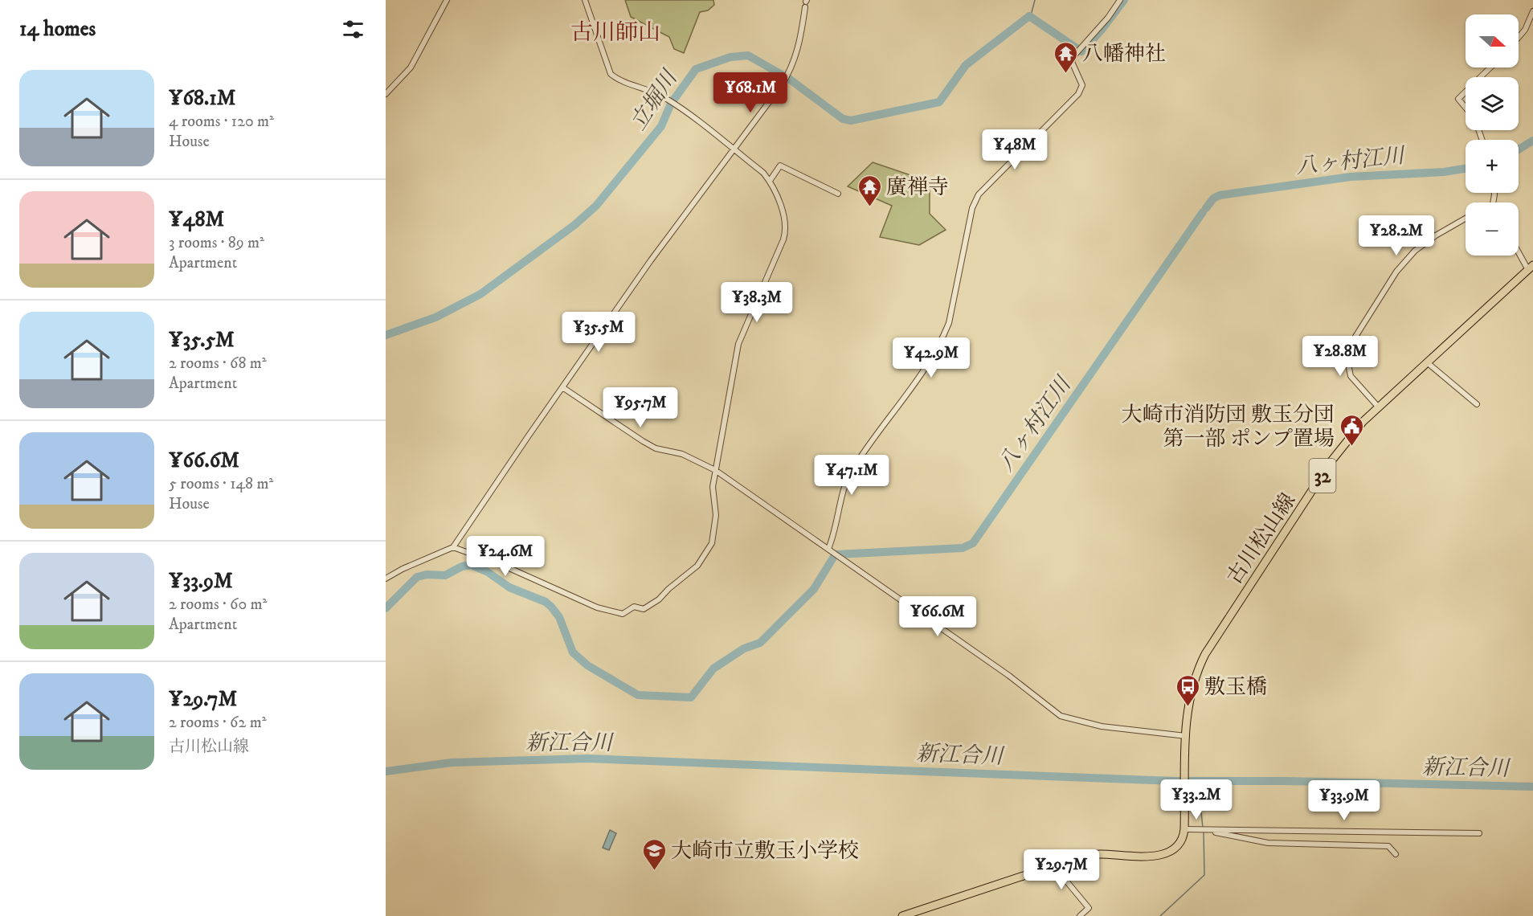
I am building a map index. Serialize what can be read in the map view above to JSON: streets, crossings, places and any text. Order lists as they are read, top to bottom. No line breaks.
{"streets":{"main road":["32","古川松山線"]},"crossings":[["32","古川松山線"]],"districts":["古川師山"],"water":["立堀川","八ヶ村江川","新江合川"],"places":{"temple":["八幡神社","廣禅寺"],"public building":["大崎市消防団 敷玉分団 第一部 ポンプ置場"],"bus stop":["敷玉橋"],"school or university":["大崎市立敷玉小学校"]},"north":"right","page":{"heading":"14 homes","map_buttons":["+","−"],"list":[{"name":"¥68.1M","note":"4 rooms · 120 m² · House"},{"name":"¥48M","note":"3 rooms · 89 m² · Apartment"},{"name":"¥35.5M","note":"2 rooms · 68 m² · Apartment"},{"name":"¥66.6M","note":"5 rooms · 148 m² · House"},{"name":"¥33.9M","note":"2 rooms · 60 m² · Apartment"},{"name":"¥29.7M","note":"2 rooms · 62 m² · 古川松山線"}],"price":["¥68.1M","¥48M","¥28.2M","¥38.3M","¥35.5M","¥28.8M","¥42.9M","¥95.7M","¥47.1M","¥24.6M","¥66.6M","¥33.2M","¥33.9M","¥29.7M"]}}
